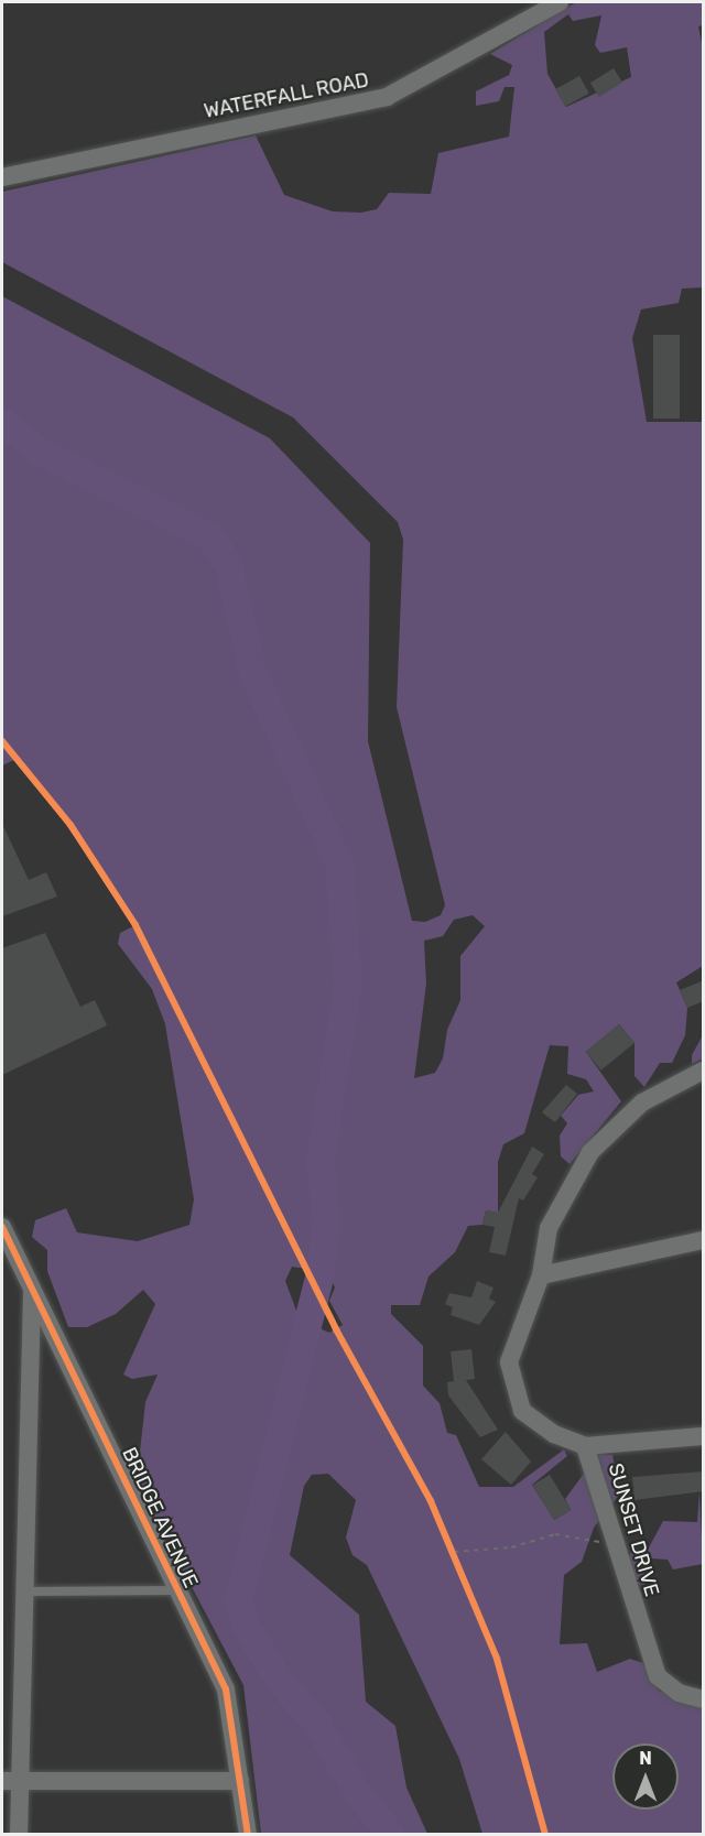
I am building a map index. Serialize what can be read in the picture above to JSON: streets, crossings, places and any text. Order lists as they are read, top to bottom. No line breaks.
{"streets":{"street":["WATERFALL ROAD","BRIDGE AVENUE","SUNSET DRIVE"]},"north":"top"}
